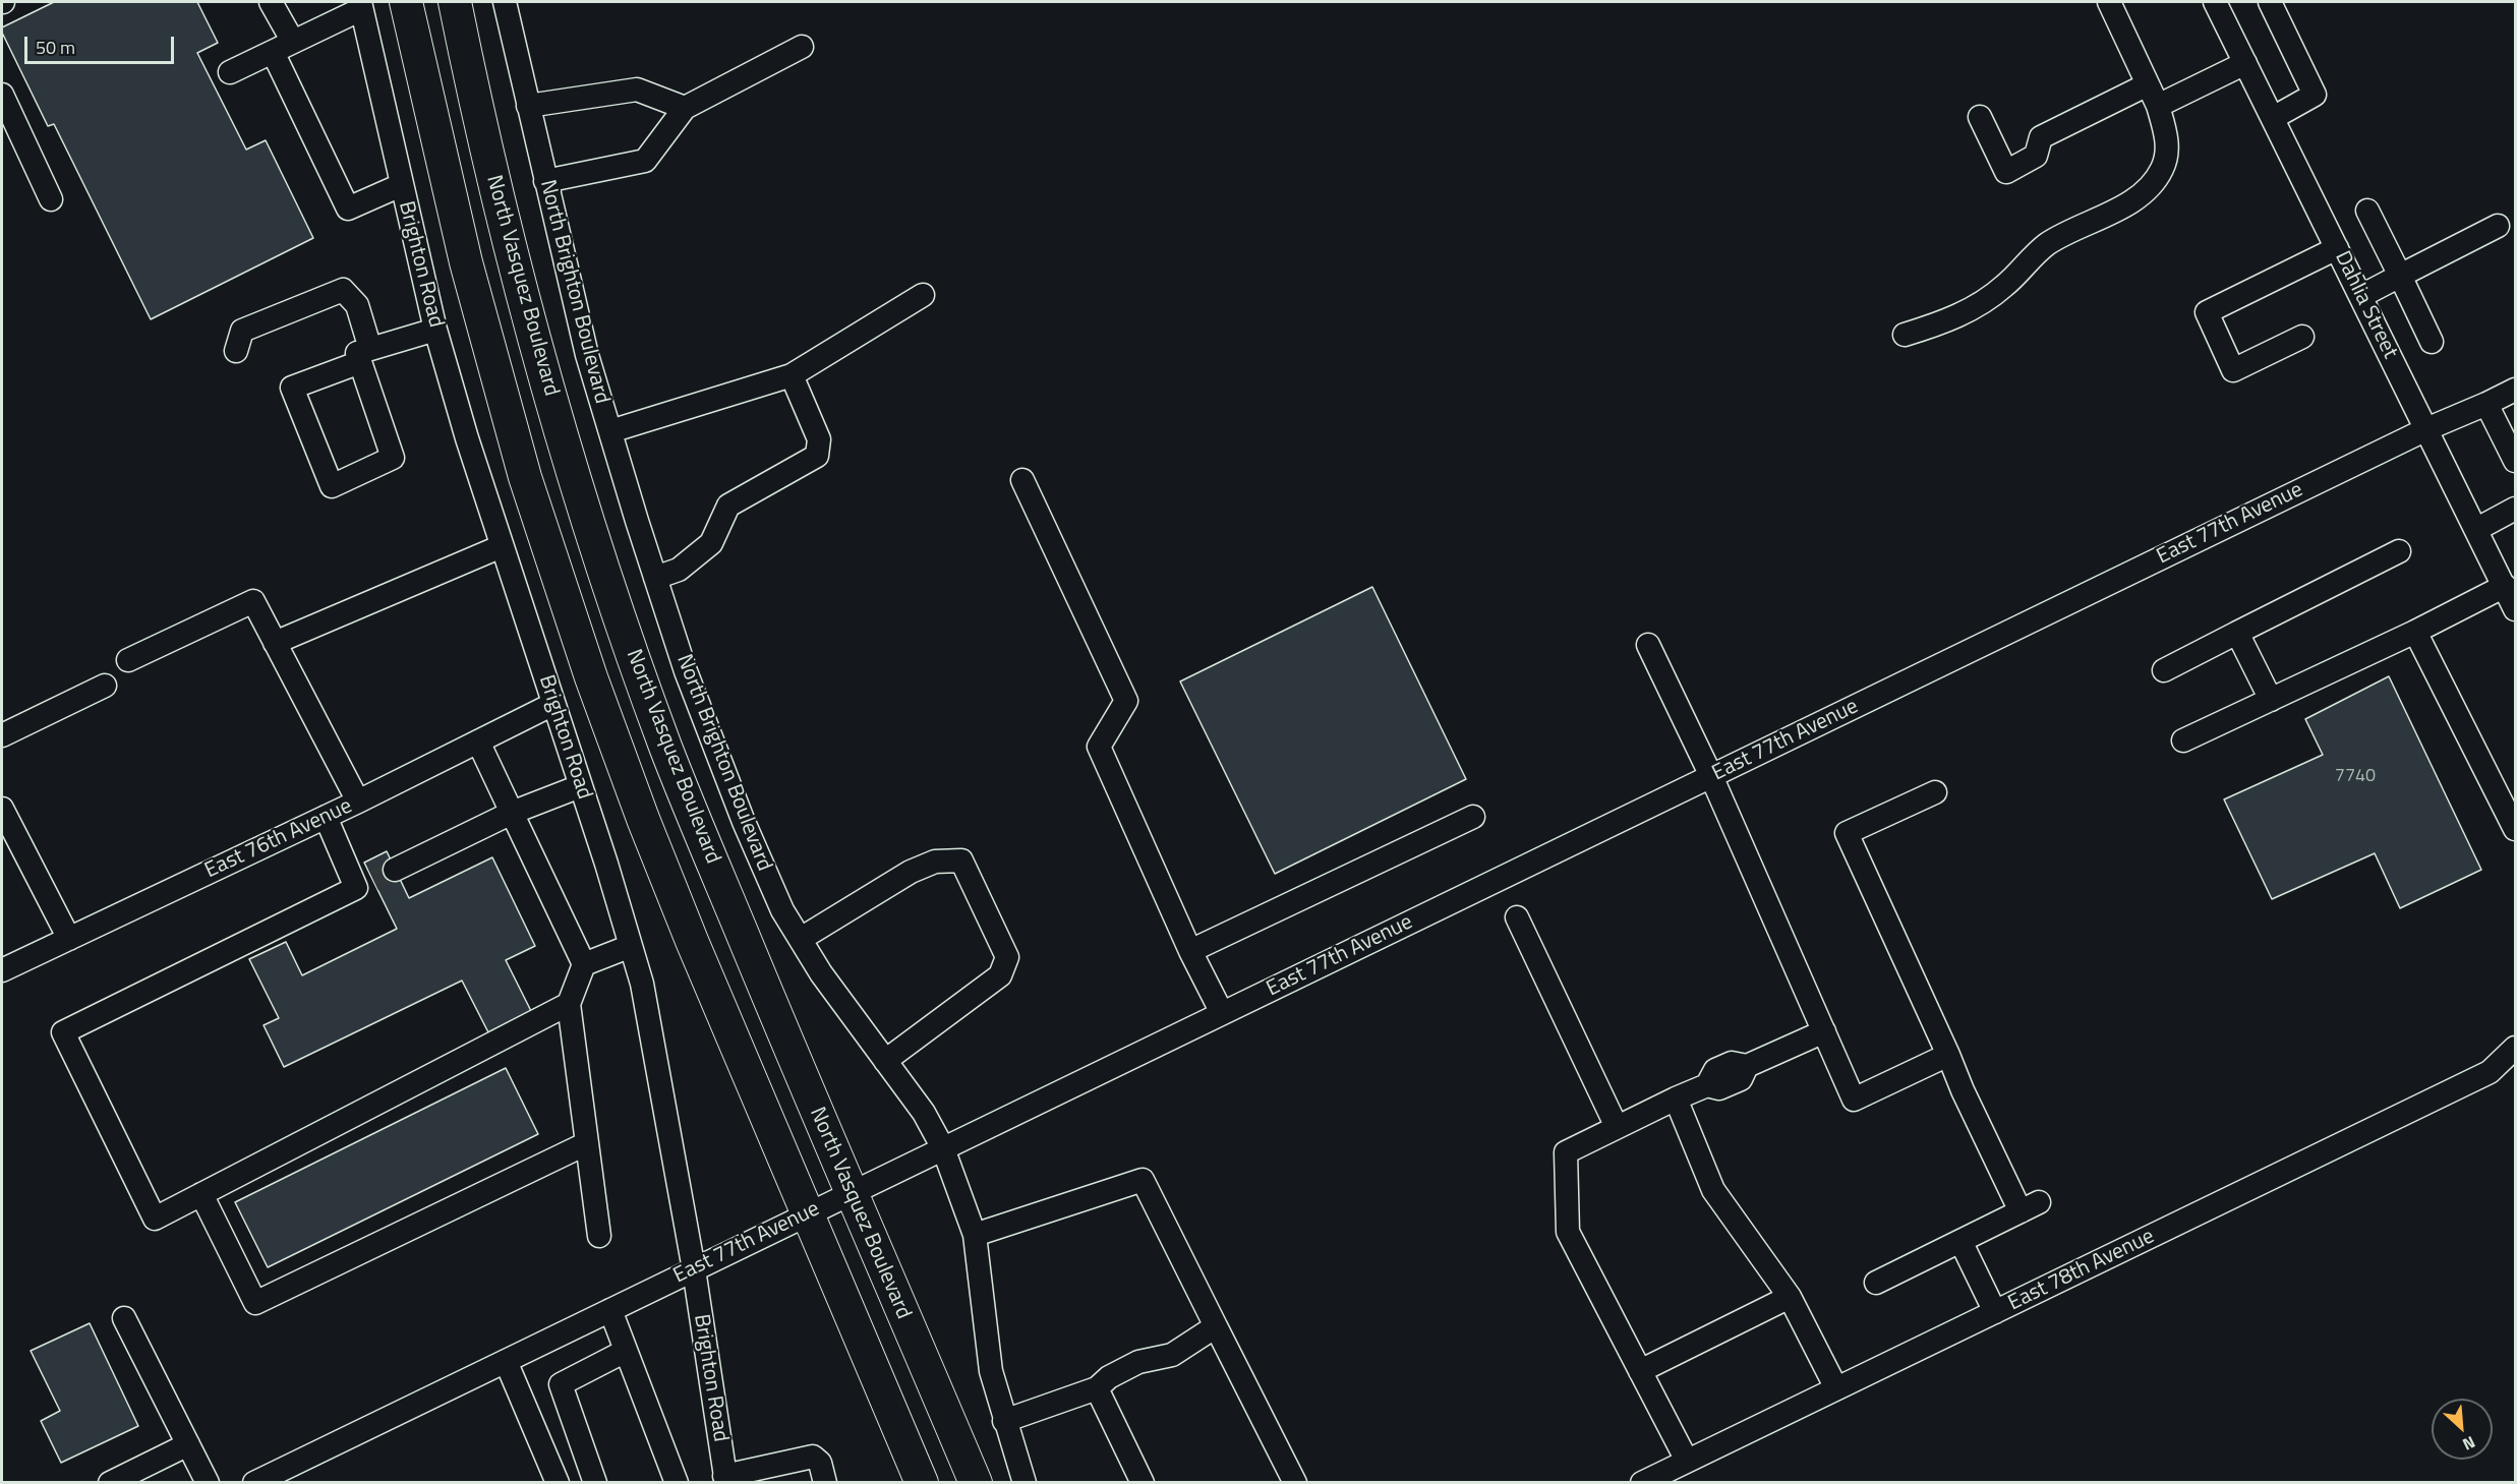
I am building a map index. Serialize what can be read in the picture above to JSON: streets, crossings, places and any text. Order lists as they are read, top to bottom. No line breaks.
{"streets":{"highway":["North Vasquez Boulevard"],"street":["Brighton Road","North Brighton Boulevard","Dahlia Street","East 77th Avenue","East 76th Avenue","East 78th Avenue"]},"crossings":[["Brighton Road","East 77th Avenue"],["Brighton Road","East 76th Avenue"],["North Vasquez Boulevard","East 77th Avenue"],["North Brighton Boulevard","East 77th Avenue"],["Dahlia Street","East 77th Avenue"]],"house_numbers":["7740"],"scale_bar":"50 m","north":"bottom right"}
